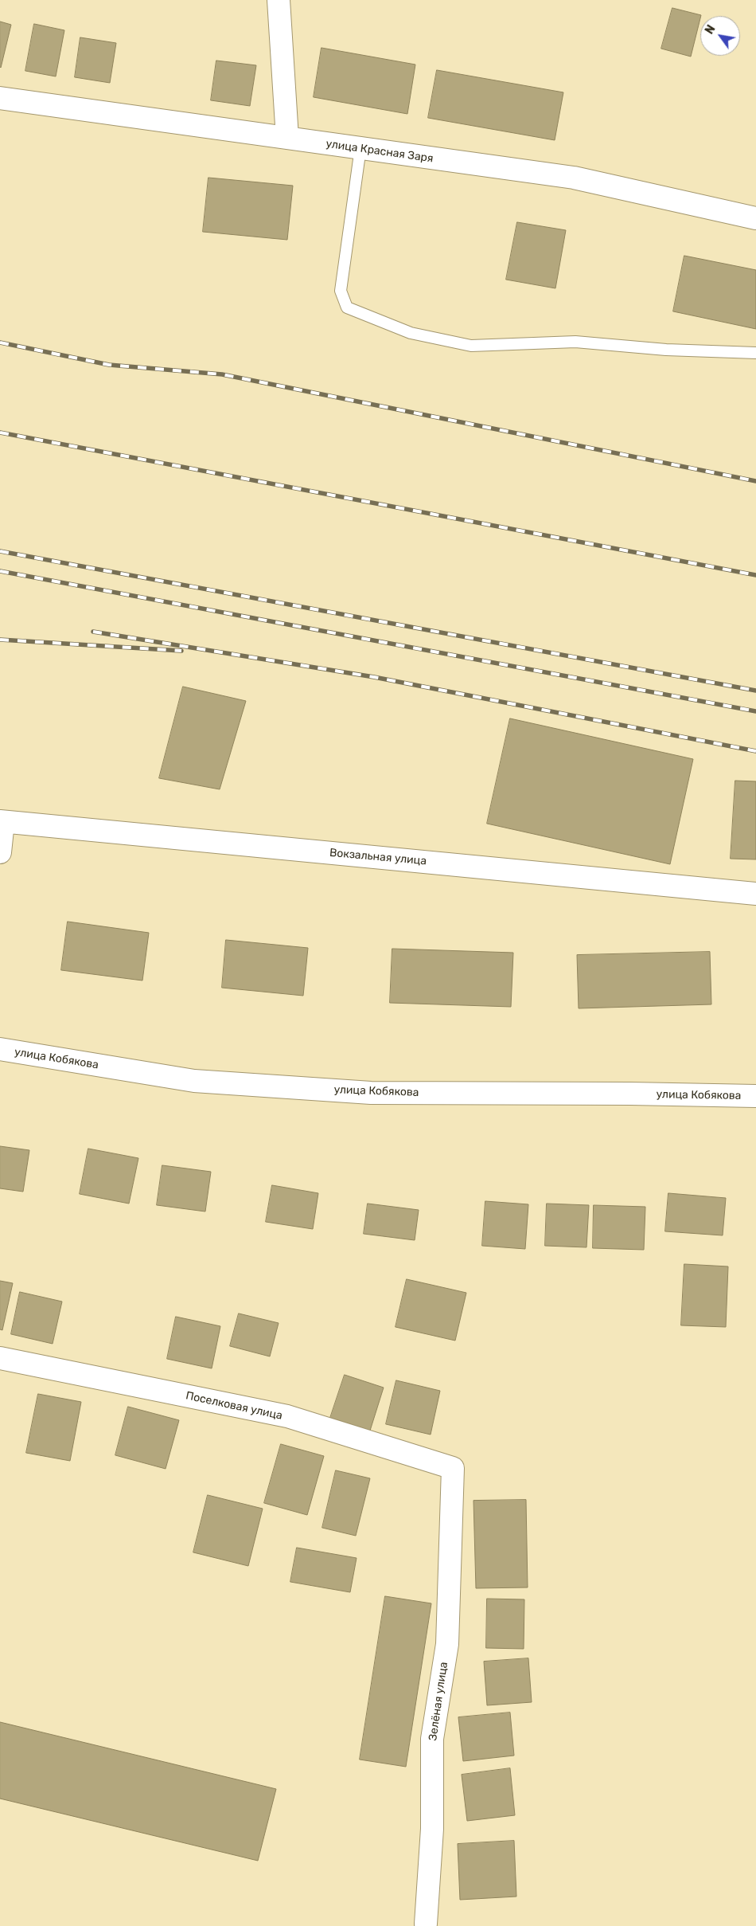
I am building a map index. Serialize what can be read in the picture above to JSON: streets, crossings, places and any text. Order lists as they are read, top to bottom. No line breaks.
{"streets":{"street":["улица Красная Заря","Вокзальная улица","улица Кобякова","Поселковая улица","Зелёная улица"]},"crossings":[["Поселковая улица","Зелёная улица"]],"north":"top left"}
